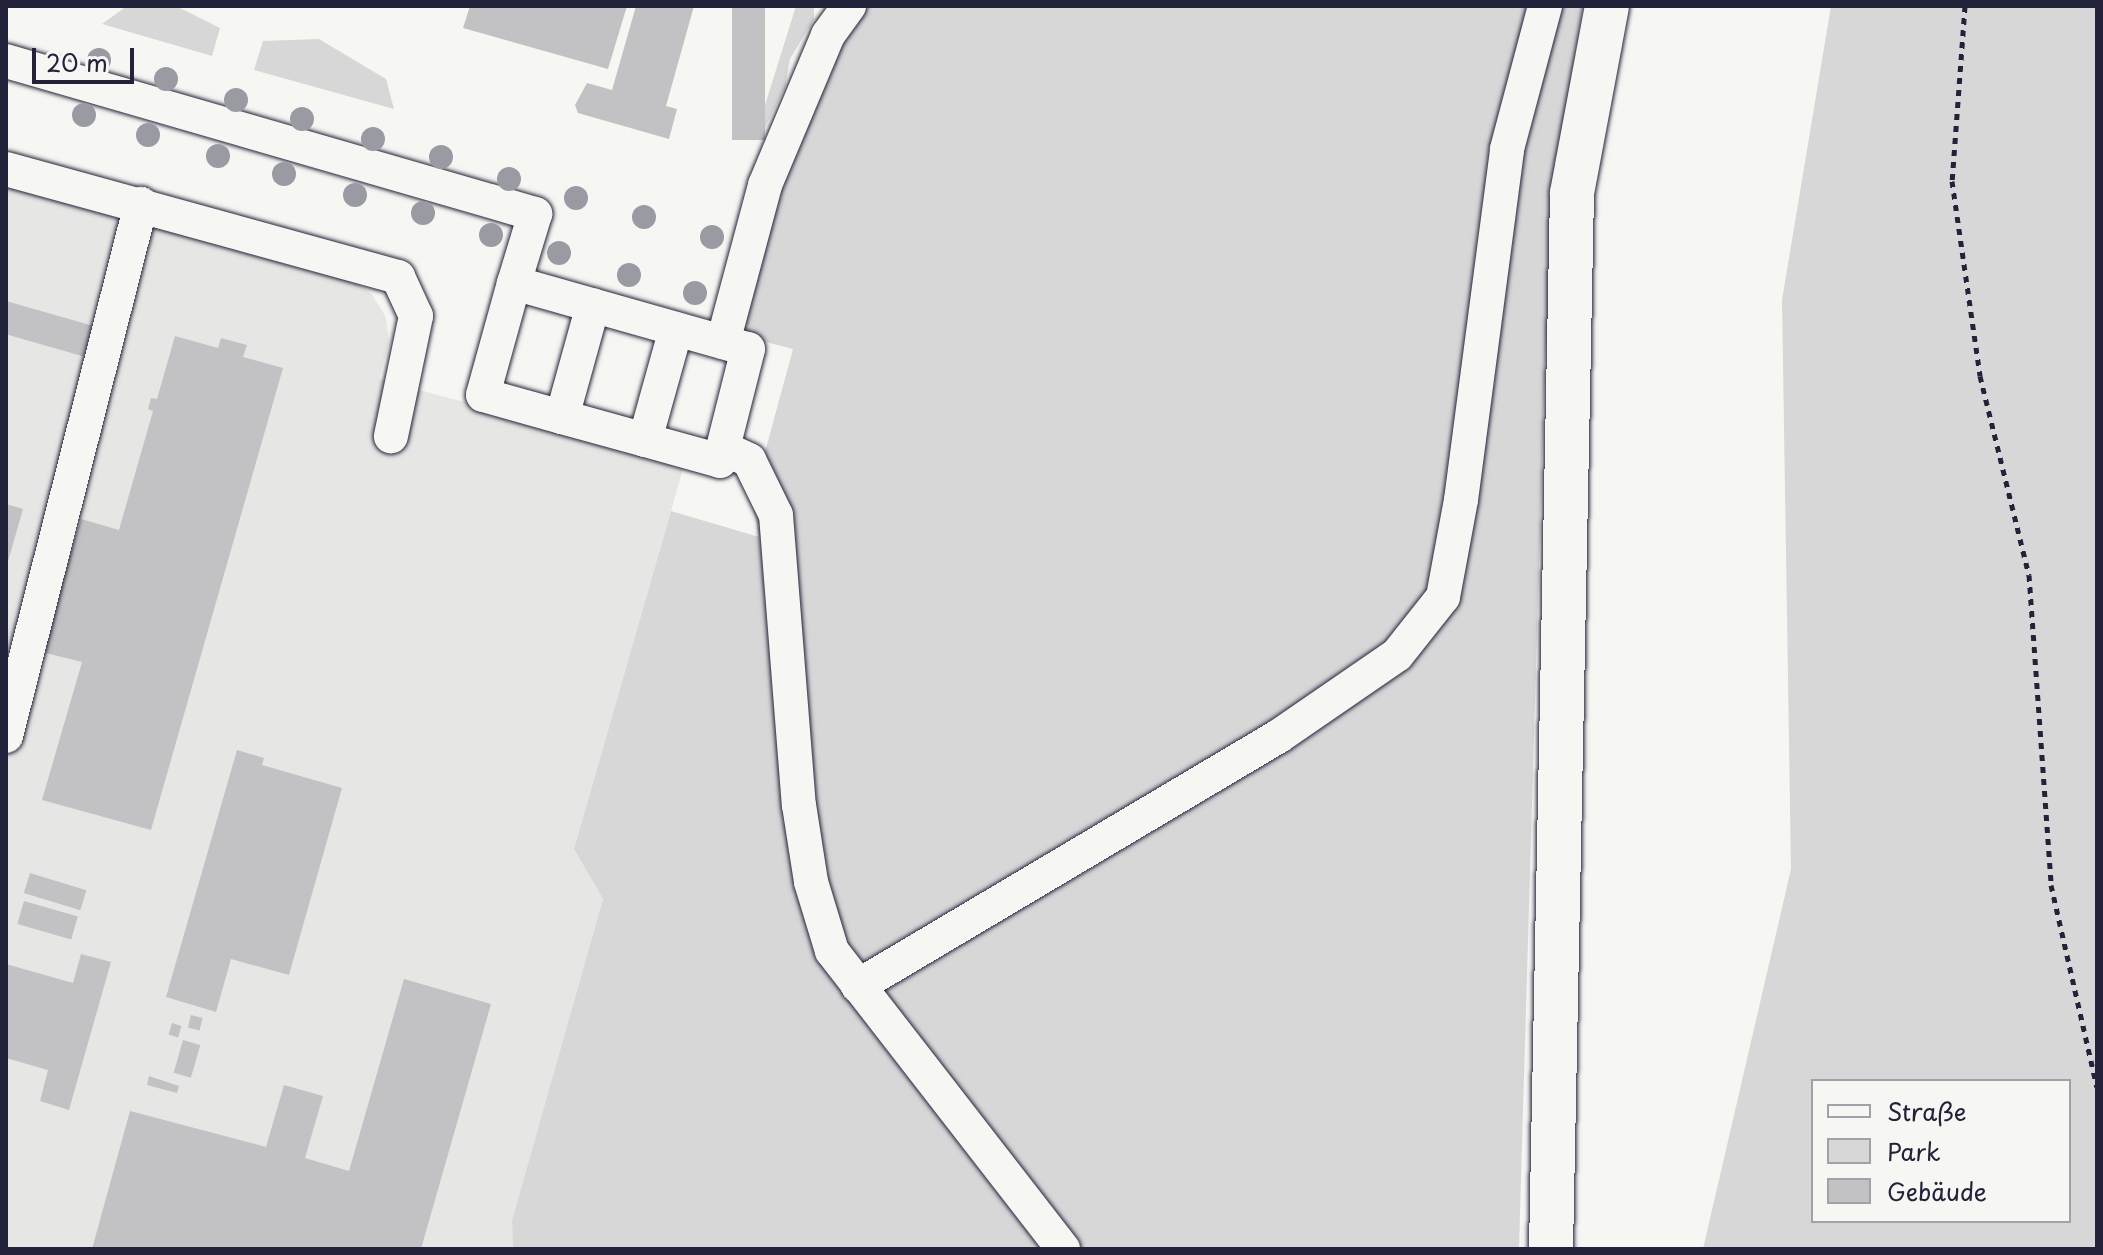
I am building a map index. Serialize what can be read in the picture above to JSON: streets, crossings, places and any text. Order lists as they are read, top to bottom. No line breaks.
{"legend":["Straße","Park","Gebäude"],"scale_bar":"20 m"}
